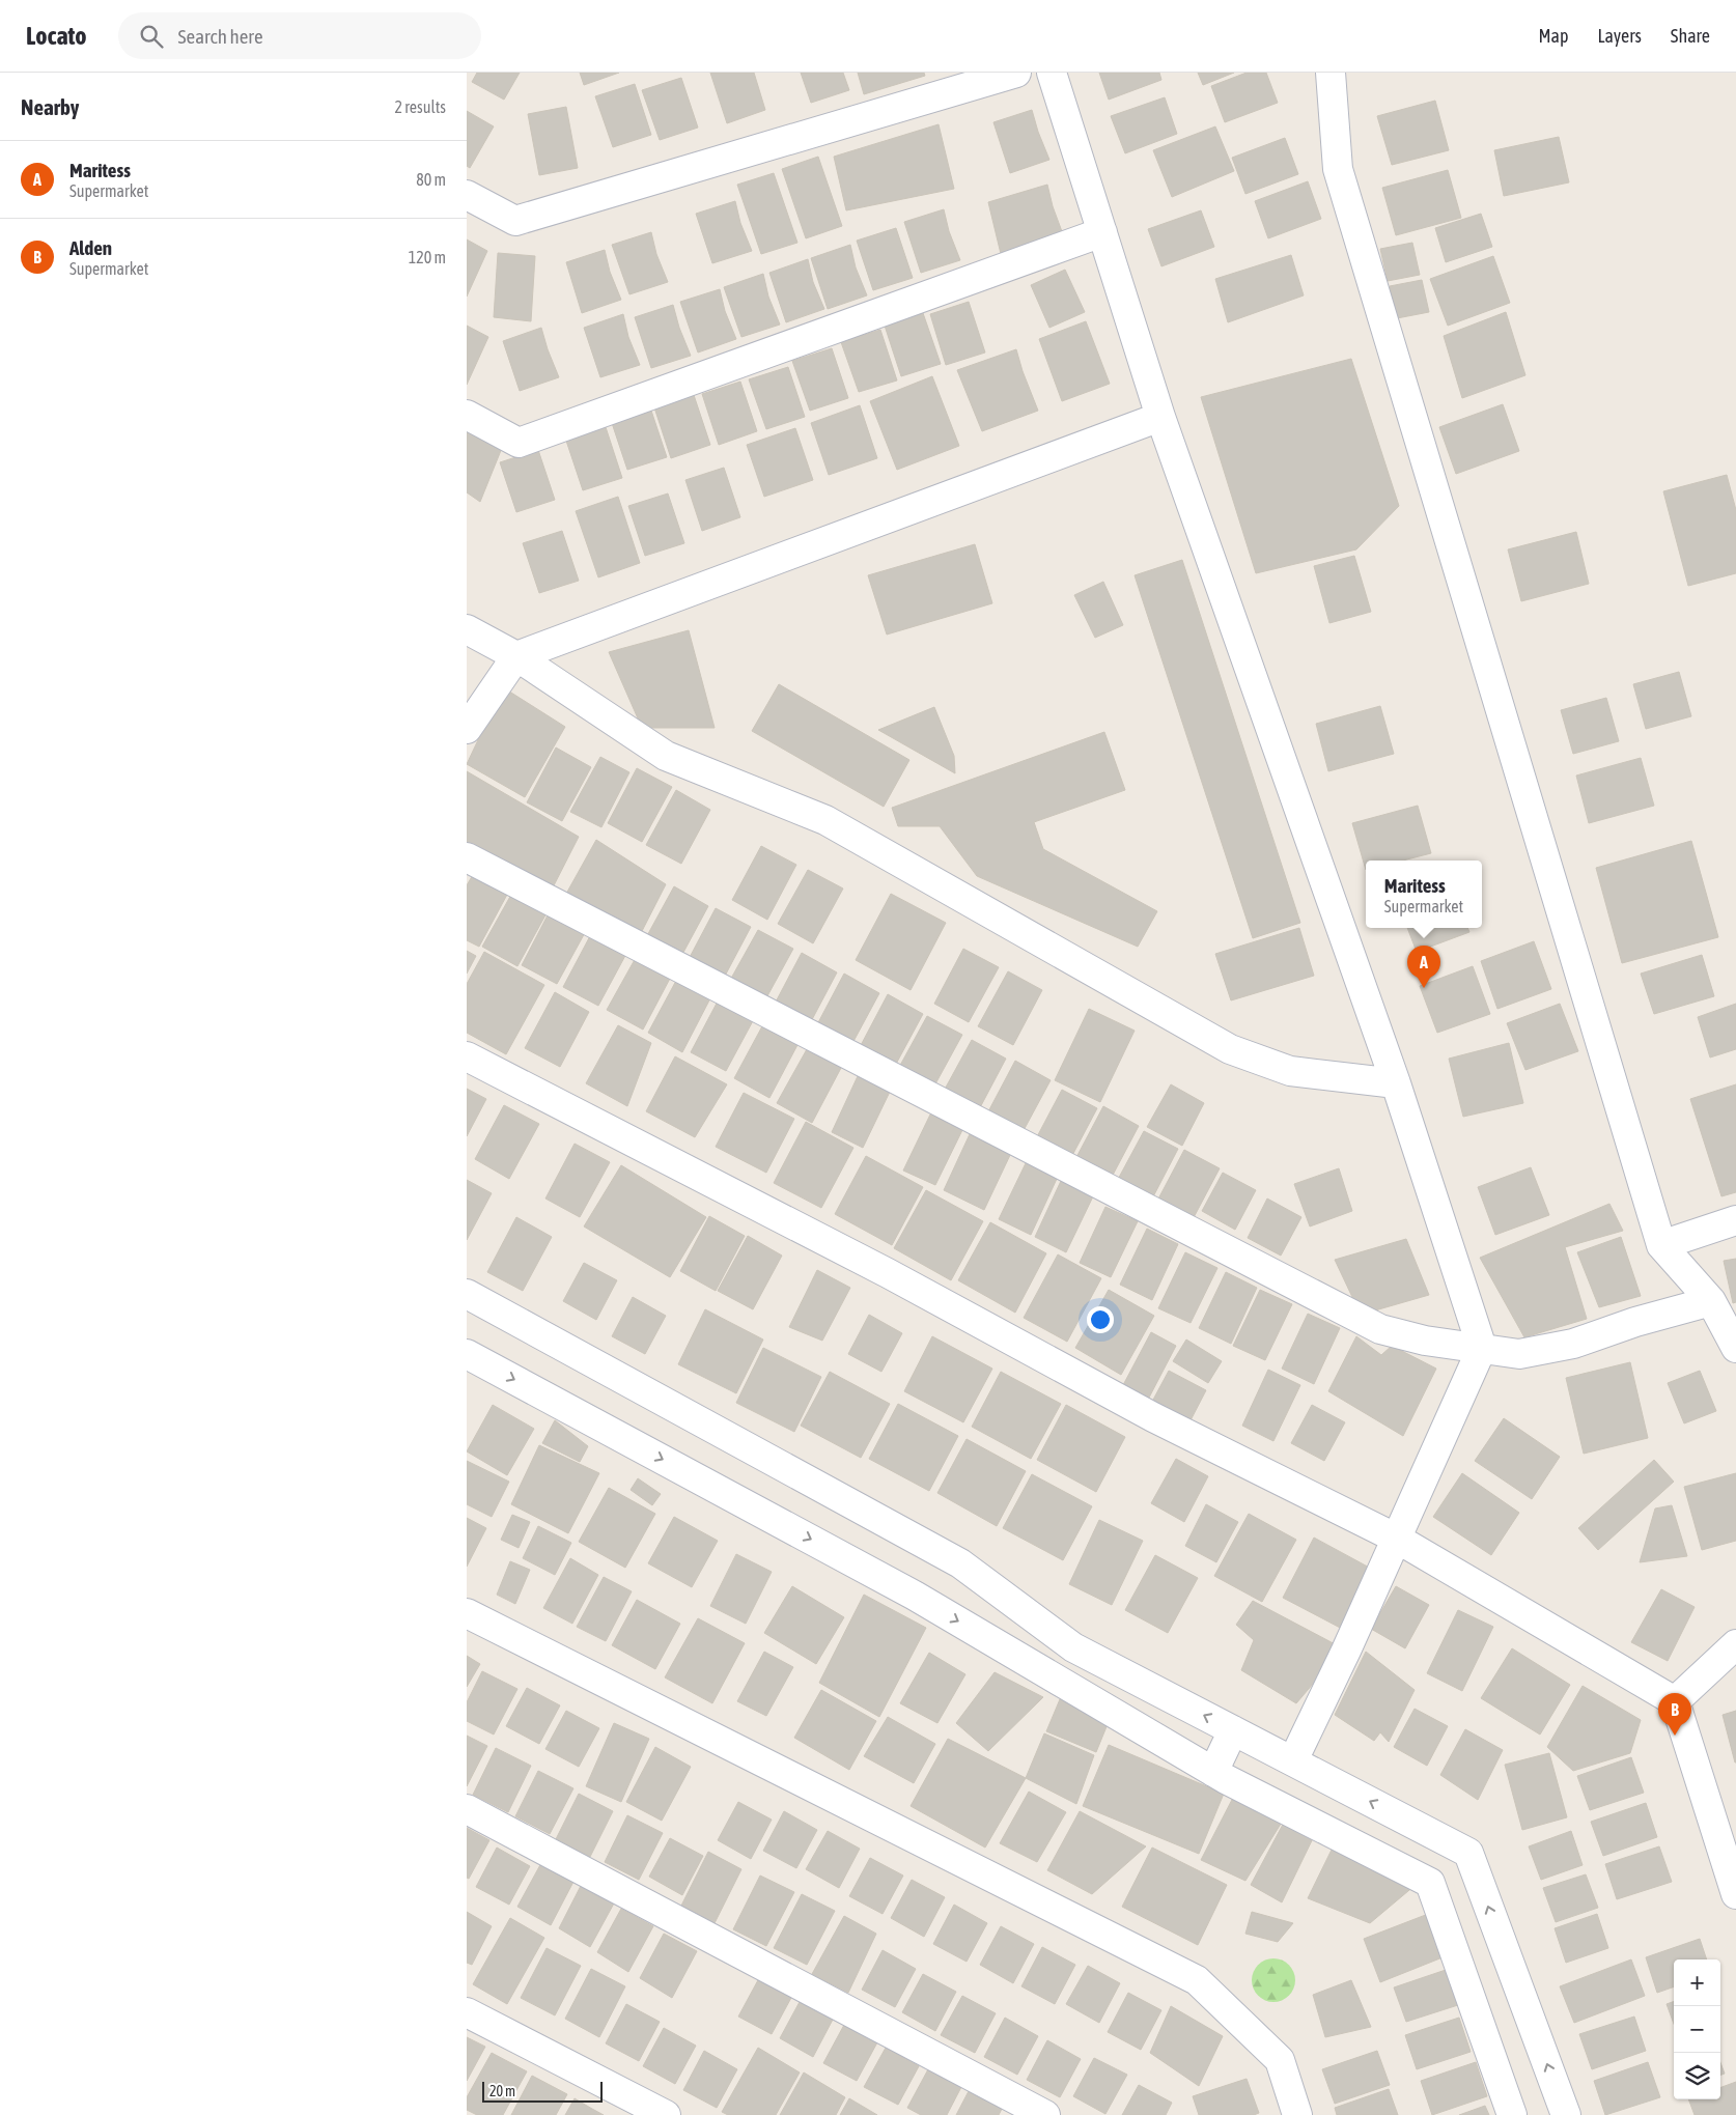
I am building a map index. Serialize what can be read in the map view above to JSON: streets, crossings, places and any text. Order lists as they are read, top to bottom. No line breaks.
{"scale_bar":"20 m","page":{"header":"Locato","search":"Search here","nav":["Map","Layers","Share"],"heading":["Nearby","2 results"],"list":[{"mark":"A","name":"Maritess","note":"Supermarket","value":"80 m"},{"mark":"B","name":"Alden","note":"Supermarket","value":"120 m"}],"popup":["Maritess","Supermarket"],"pins":["A","B"],"map_buttons":["+","−"],"scale":"20 m"}}
